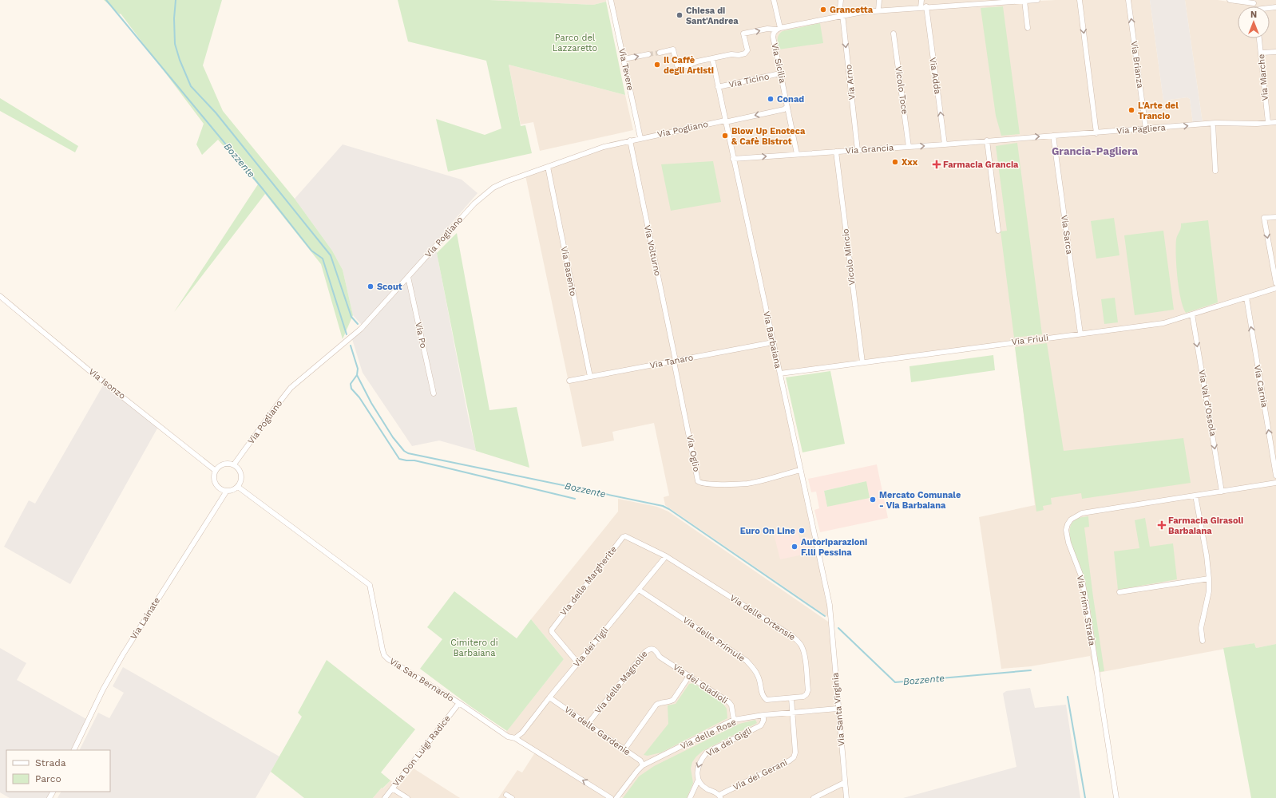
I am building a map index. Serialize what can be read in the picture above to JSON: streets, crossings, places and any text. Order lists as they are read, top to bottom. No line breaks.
{"streets":{"street":["Via Sicilia","Via Brianza","Via Tevere","Via Adda","Via Marche","Via Ticino","Via Arno","Vicolo Toce","Via Pogliano","Via Pagliera","Via Grancia","Via Sarca","Via Volturno","Vicolo Mincio","Via Basento","Via Po","Via Barbaiana","Via Friuli","Via Tanaro","Via Isonzo","Via Carnia","Via Val d'Ossola","Via Oglio","Via delle Margherite","Via Prima Strada","Via delle Ortensie","Via Lainate","Via delle Primule","Via dei Tigli","Via San Bernardo","Via delle Magnolie","Via dei Gladioli","Via Santa Virginia","Via delle Gardenie","Via delle Rose","Via dei Gigli","Via Don Luigi Radice","Via dei Gerani"]},"crossings":[["Via Sicilia","Via Ticino"],["Via Sicilia","Via Pogliano"],["Via Sicilia","Via Grancia"],["Via Brianza","Via Pagliera"],["Via Tevere","Via Pogliano"],["Via Adda","Via Grancia"],["Via Marche","Via Pagliera"],["Via Ticino","Via Barbaiana"],["Via Arno","Via Grancia"],["Vicolo Toce","Via Grancia"],["Via Pogliano","Via Volturno"],["Via Pogliano","Via Basento"],["Via Pogliano","Via Po"],["Via Pogliano","Via Barbaiana"],["Via Pogliano","Via Isonzo"],["Via Pogliano","Via Lainate"],["Via Pogliano","Via San Bernardo"],["Via Pagliera","Via Grancia"],["Via Pagliera","Via Sarca"],["Via Grancia","Vicolo Mincio"],["Via Grancia","Via Barbaiana"],["Via Sarca","Via Friuli"],["Via Volturno","Via Tanaro"],["Via Volturno","Via Oglio"],["Vicolo Mincio","Via Friuli"],["Via Basento","Via Tanaro"],["Via Barbaiana","Via Friuli"],["Via Barbaiana","Via Tanaro"],["Via Barbaiana","Via Oglio"],["Via Barbaiana","Via Santa Virginia"],["Via Friuli","Via Carnia"],["Via Friuli","Via Val d'Ossola"],["Via Tanaro","Via Oglio"],["Via Isonzo","Via Lainate"],["Via Isonzo","Via San Bernardo"],["Via Val d'Ossola","Via Prima Strada"],["Via delle Margherite","Via delle Ortensie"],["Via delle Margherite","Via dei Tigli"],["Via delle Ortensie","Via delle Primule"],["Via delle Ortensie","Via dei Tigli"],["Via Lainate","Via San Bernardo"],["Via delle Primule","Via dei Tigli"],["Via dei Tigli","Via San Bernardo"],["Via dei Tigli","Via delle Gardenie"],["Via San Bernardo","Via Don Luigi Radice"],["Via delle Magnolie","Via dei Gladioli"],["Via delle Magnolie","Via delle Gardenie"],["Via dei Gladioli","Via delle Rose"],["Via Santa Virginia","Via delle Rose"],["Via delle Gardenie","Via delle Rose"],["Via delle Rose","Via dei Gigli"],["Via delle Rose","Via dei Gerani"]],"one_way":["Via Brianza","Via Adda","Via Arno","Via Pagliera","Via Grancia","Via Carnia","Via Val d'Ossola","Via dei Gigli"],"districts":["Grancia-Pagliera"],"water":["Bozzente"],"parks":["Parco del Lazzaretto","Cimitero di Barbaiana"],"places":{"other":["Grancetta","Chiesa di Sant'Andrea","Il Caffè degli Artisti","Conad","L'Arte del Trancio","Blow Up Enoteca & Cafè Bistrot","Xxx","Scout","Mercato Comunale - Via Barbaiana","Euro On Line","Autoriparazioni F.lli Pessina"],"health":["Farmacia Grancia","Farmacia Girasoli Barbaiana"]},"legend":["Strada","Parco"],"north":"top"}
